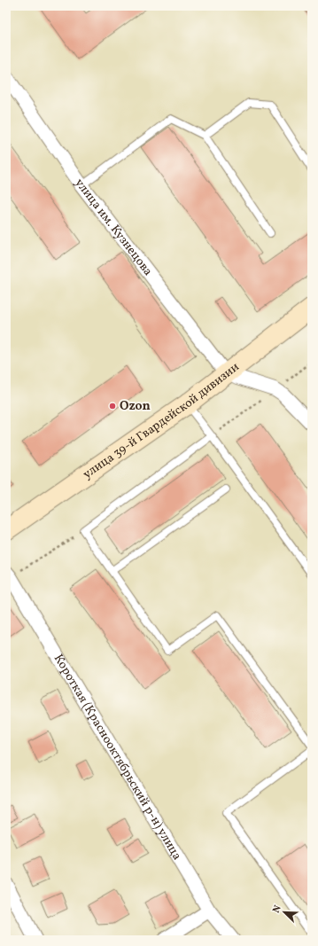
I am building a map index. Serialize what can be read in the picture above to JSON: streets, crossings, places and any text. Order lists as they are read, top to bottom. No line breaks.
{"streets":{"main road":["улица 39-й Гвардейской дивизии"],"street":["улица им. Кузнецова","Короткая (Краснооктябрьский р-н) улица"]},"crossings":[["улица им. Кузнецова","улица 39-й Гвардейской дивизии"]],"places":["Ozon"],"north":"top left"}
